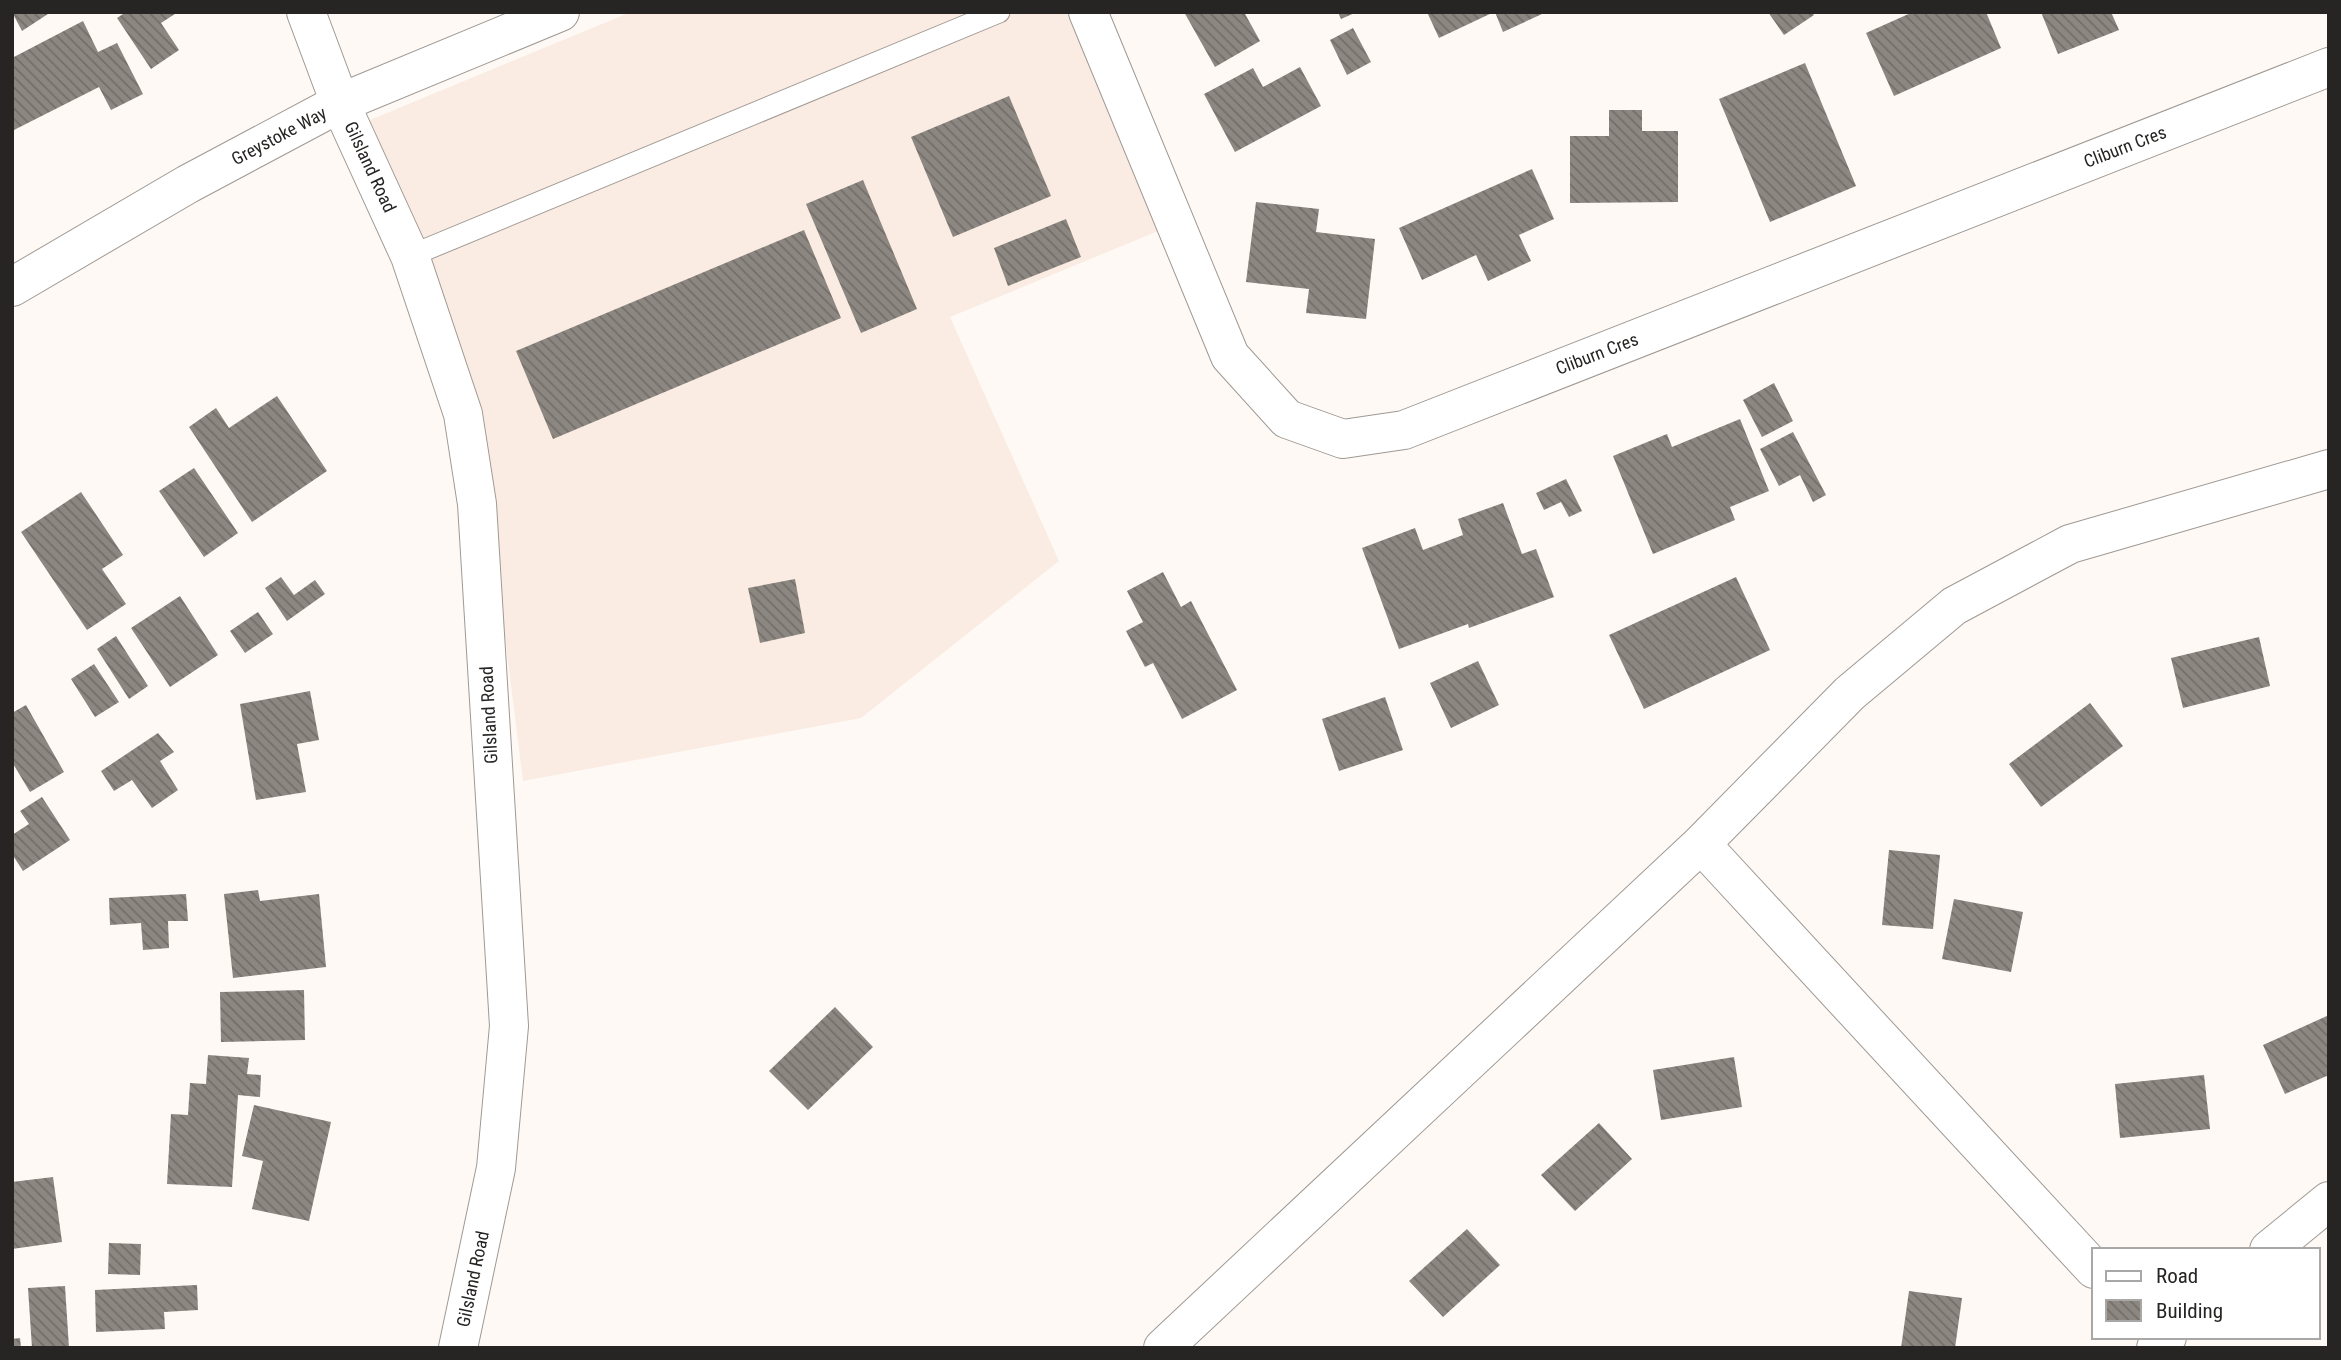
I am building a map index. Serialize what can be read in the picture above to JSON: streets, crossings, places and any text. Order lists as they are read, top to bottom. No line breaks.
{"streets":{"street":["Greystoke Way","Cliburn Cres","Gilsland Road"]},"crossings":[["Greystoke Way","Gilsland Road"]],"legend":["Road","Building"]}
